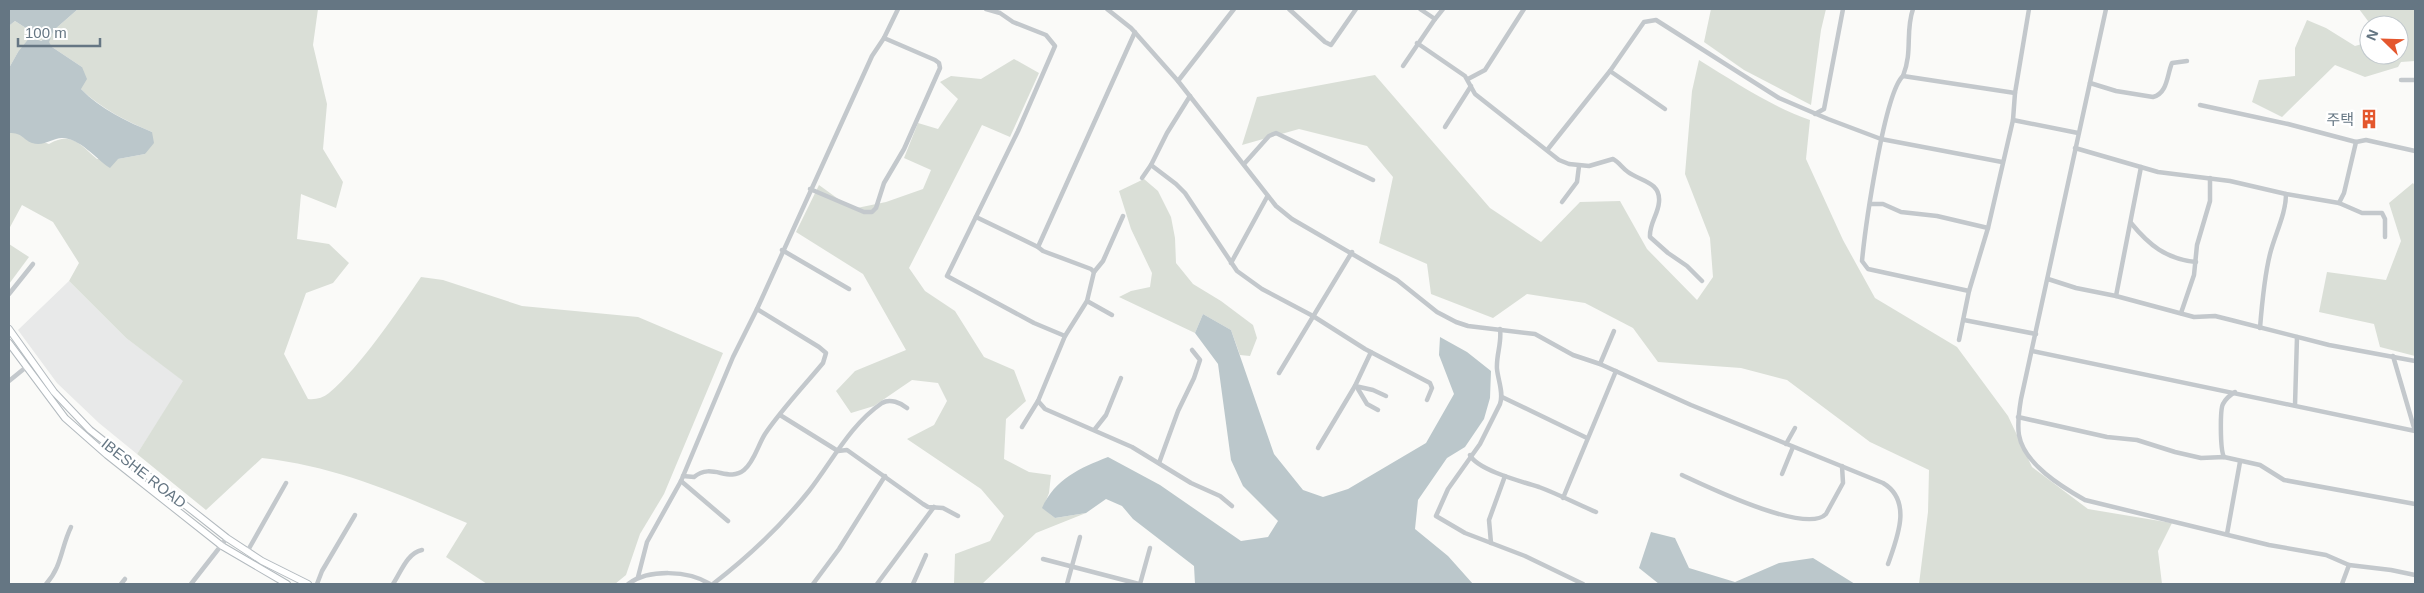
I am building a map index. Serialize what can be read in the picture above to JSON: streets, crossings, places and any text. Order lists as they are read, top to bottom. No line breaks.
{"streets":{"main road":["IBESHE ROAD"]},"places":{"building":["주택"]},"scale_bar":"100 m","north":"top left"}
